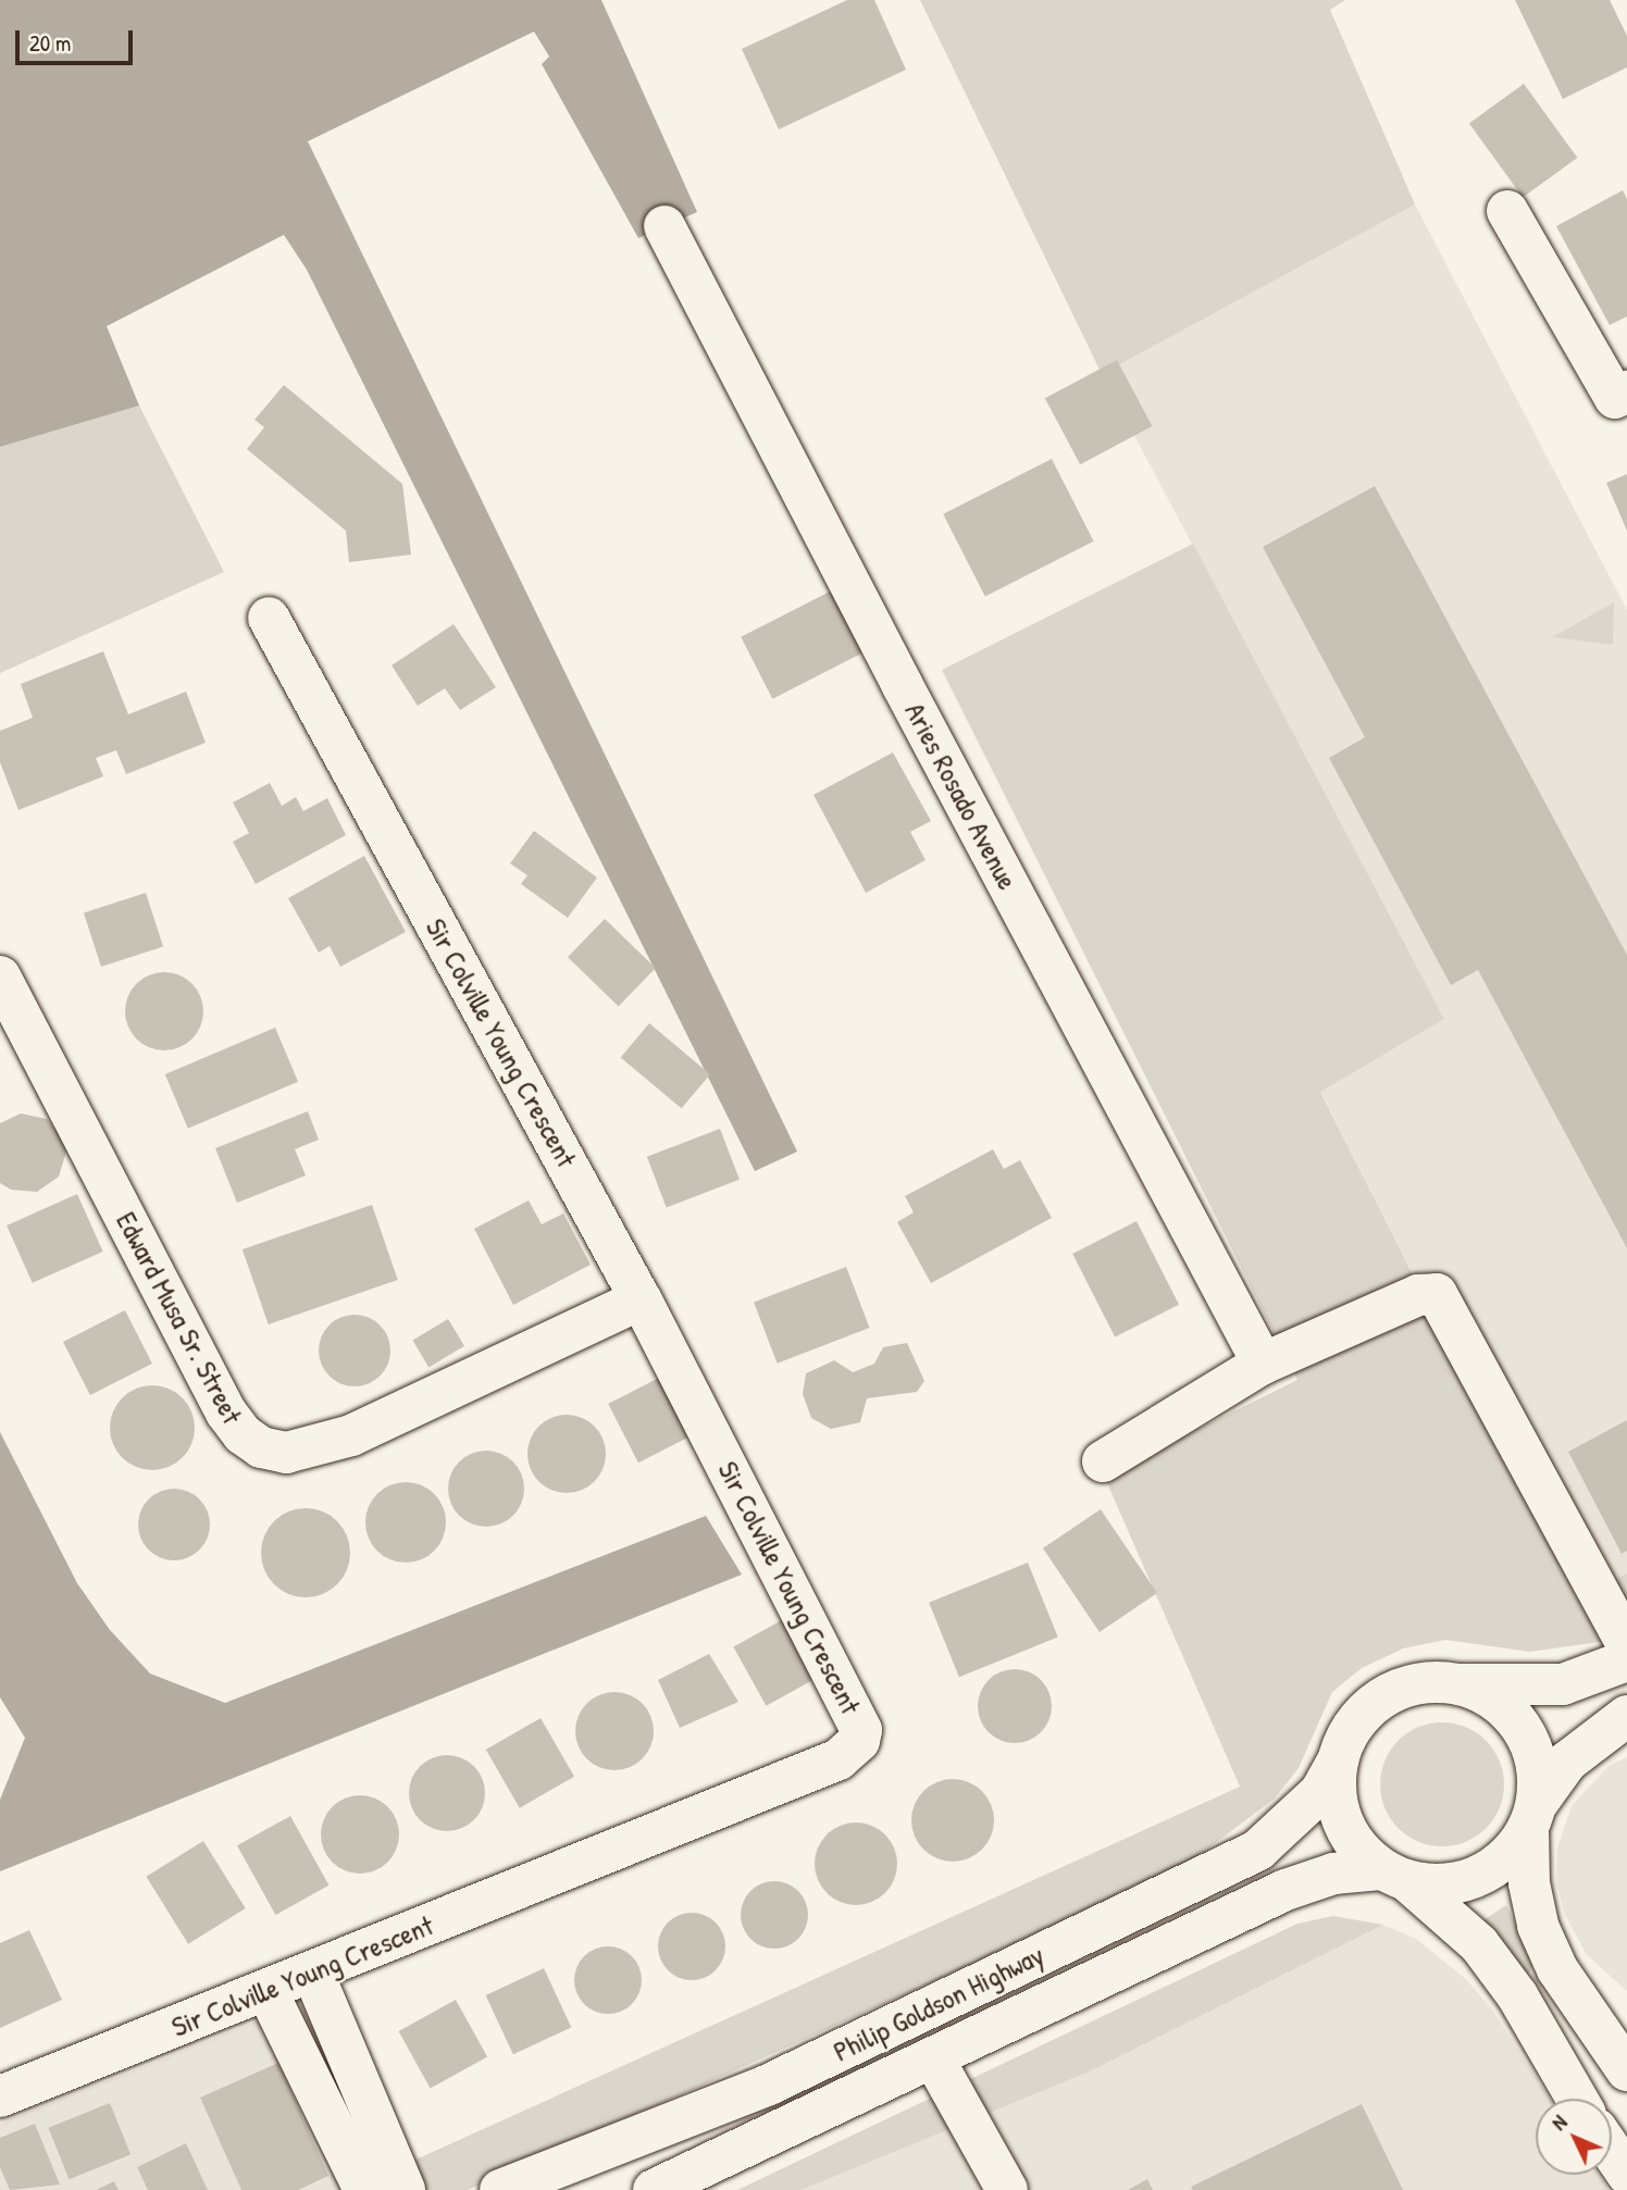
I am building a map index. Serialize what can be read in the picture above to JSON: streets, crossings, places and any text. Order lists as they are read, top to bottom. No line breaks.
{"streets":{"main road":["Aries Rosado Avenue","Sir Colville Young Crescent","Edward Musa Sr. Street","Philip Goldson Highway"]},"crossings":[["Sir Colville Young Crescent","Edward Musa Sr. Street"]],"scale_bar":"20 m","north":"top left"}
